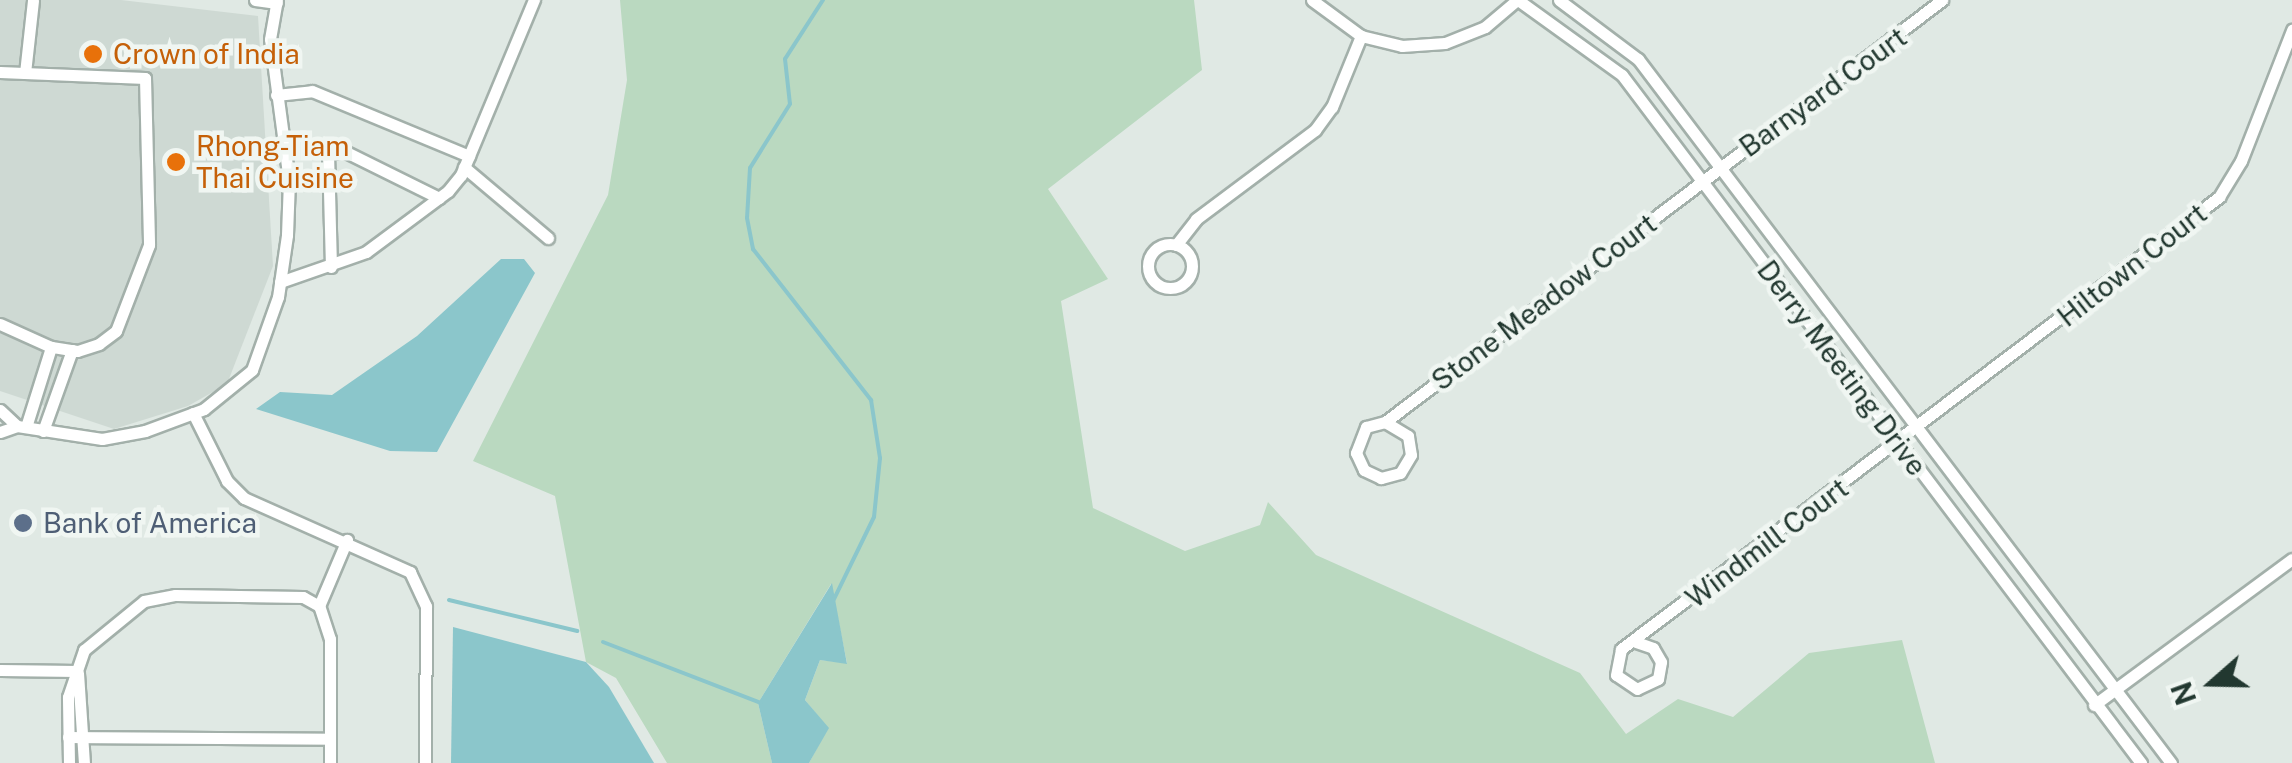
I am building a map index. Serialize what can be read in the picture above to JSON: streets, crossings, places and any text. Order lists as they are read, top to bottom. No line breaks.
{"streets":{"street":["Barnyard Court","Hiltown Court","Stone Meadow Court","Derry Meeting Drive","Windmill Court"]},"crossings":[["Barnyard Court","Stone Meadow Court"],["Barnyard Court","Derry Meeting Drive"],["Hiltown Court","Derry Meeting Drive"],["Hiltown Court","Windmill Court"],["Stone Meadow Court","Derry Meeting Drive"],["Derry Meeting Drive","Windmill Court"]],"places":["Crown of India","Rhong-Tiam Thai Cuisine","Bank of America"],"north":"left"}
